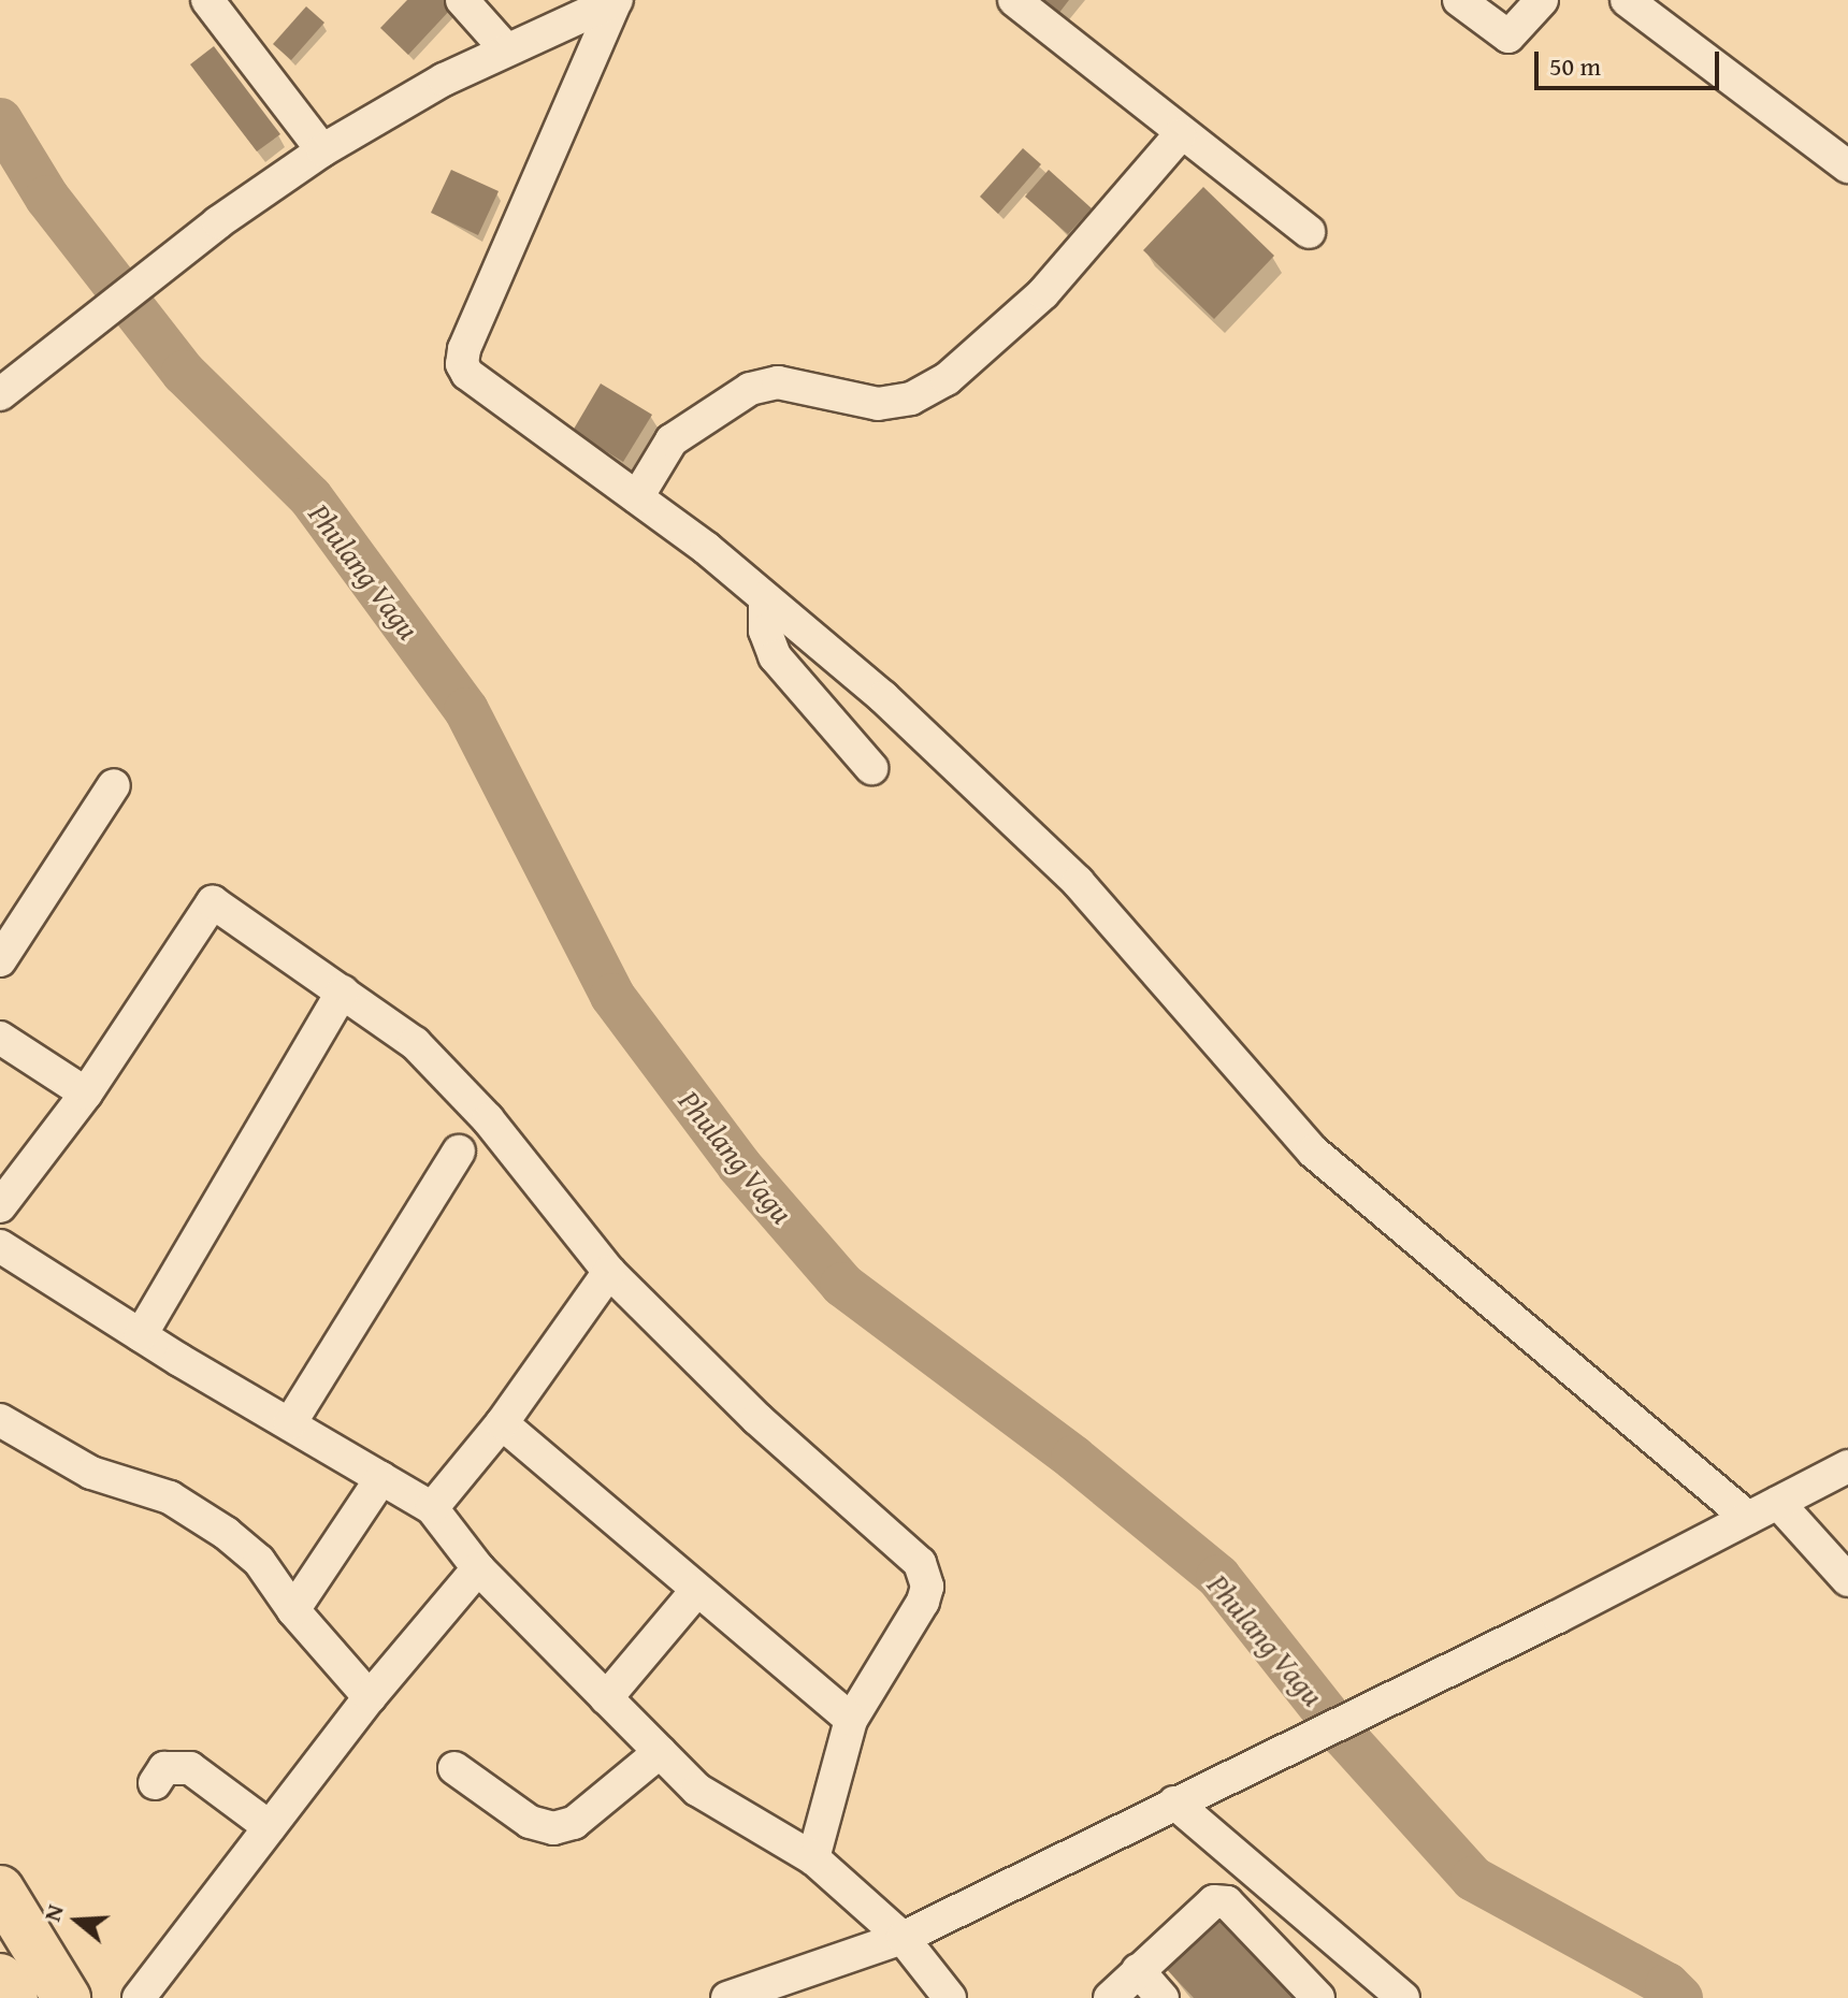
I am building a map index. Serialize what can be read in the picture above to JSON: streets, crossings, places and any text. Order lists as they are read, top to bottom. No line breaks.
{"water":["Phulang Vagu"],"scale_bar":"50 m","north":"left"}
